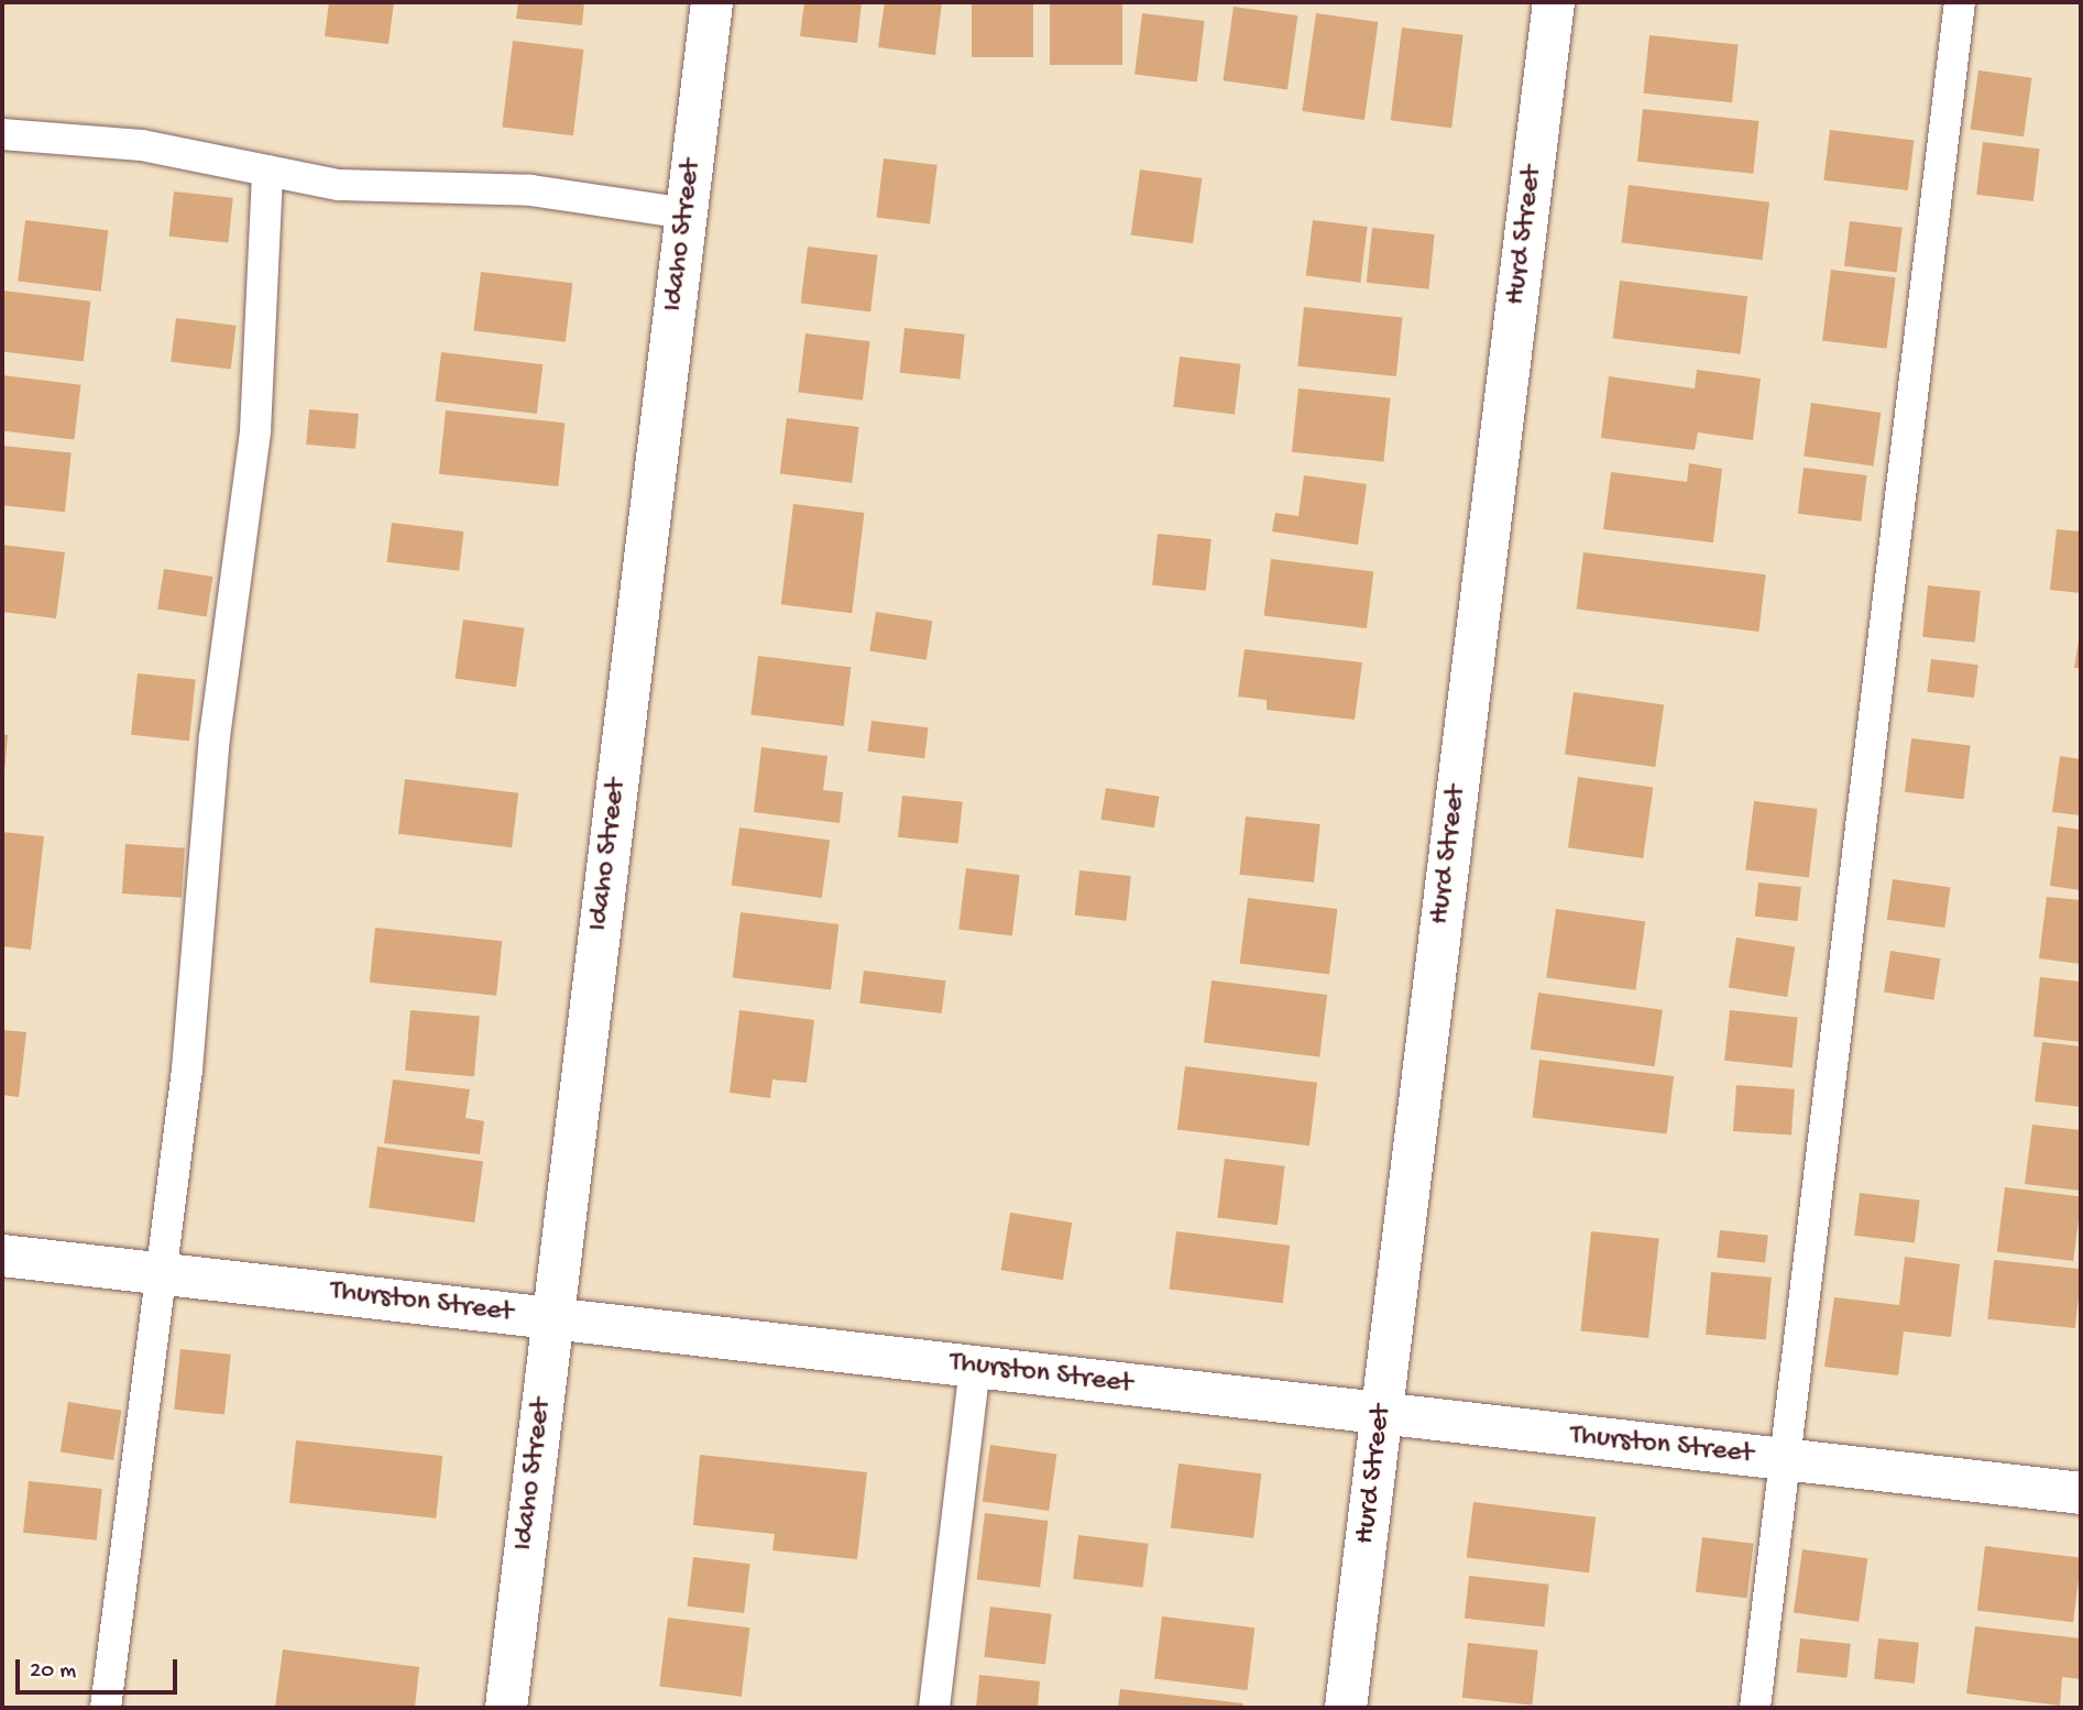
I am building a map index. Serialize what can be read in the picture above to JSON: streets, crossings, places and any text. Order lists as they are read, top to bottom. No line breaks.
{"streets":{"street":["Idaho Street","Hurd Street","Thurston Street"]},"crossings":[["Idaho Street","Thurston Street"],["Hurd Street","Thurston Street"]],"scale_bar":"20 m"}
